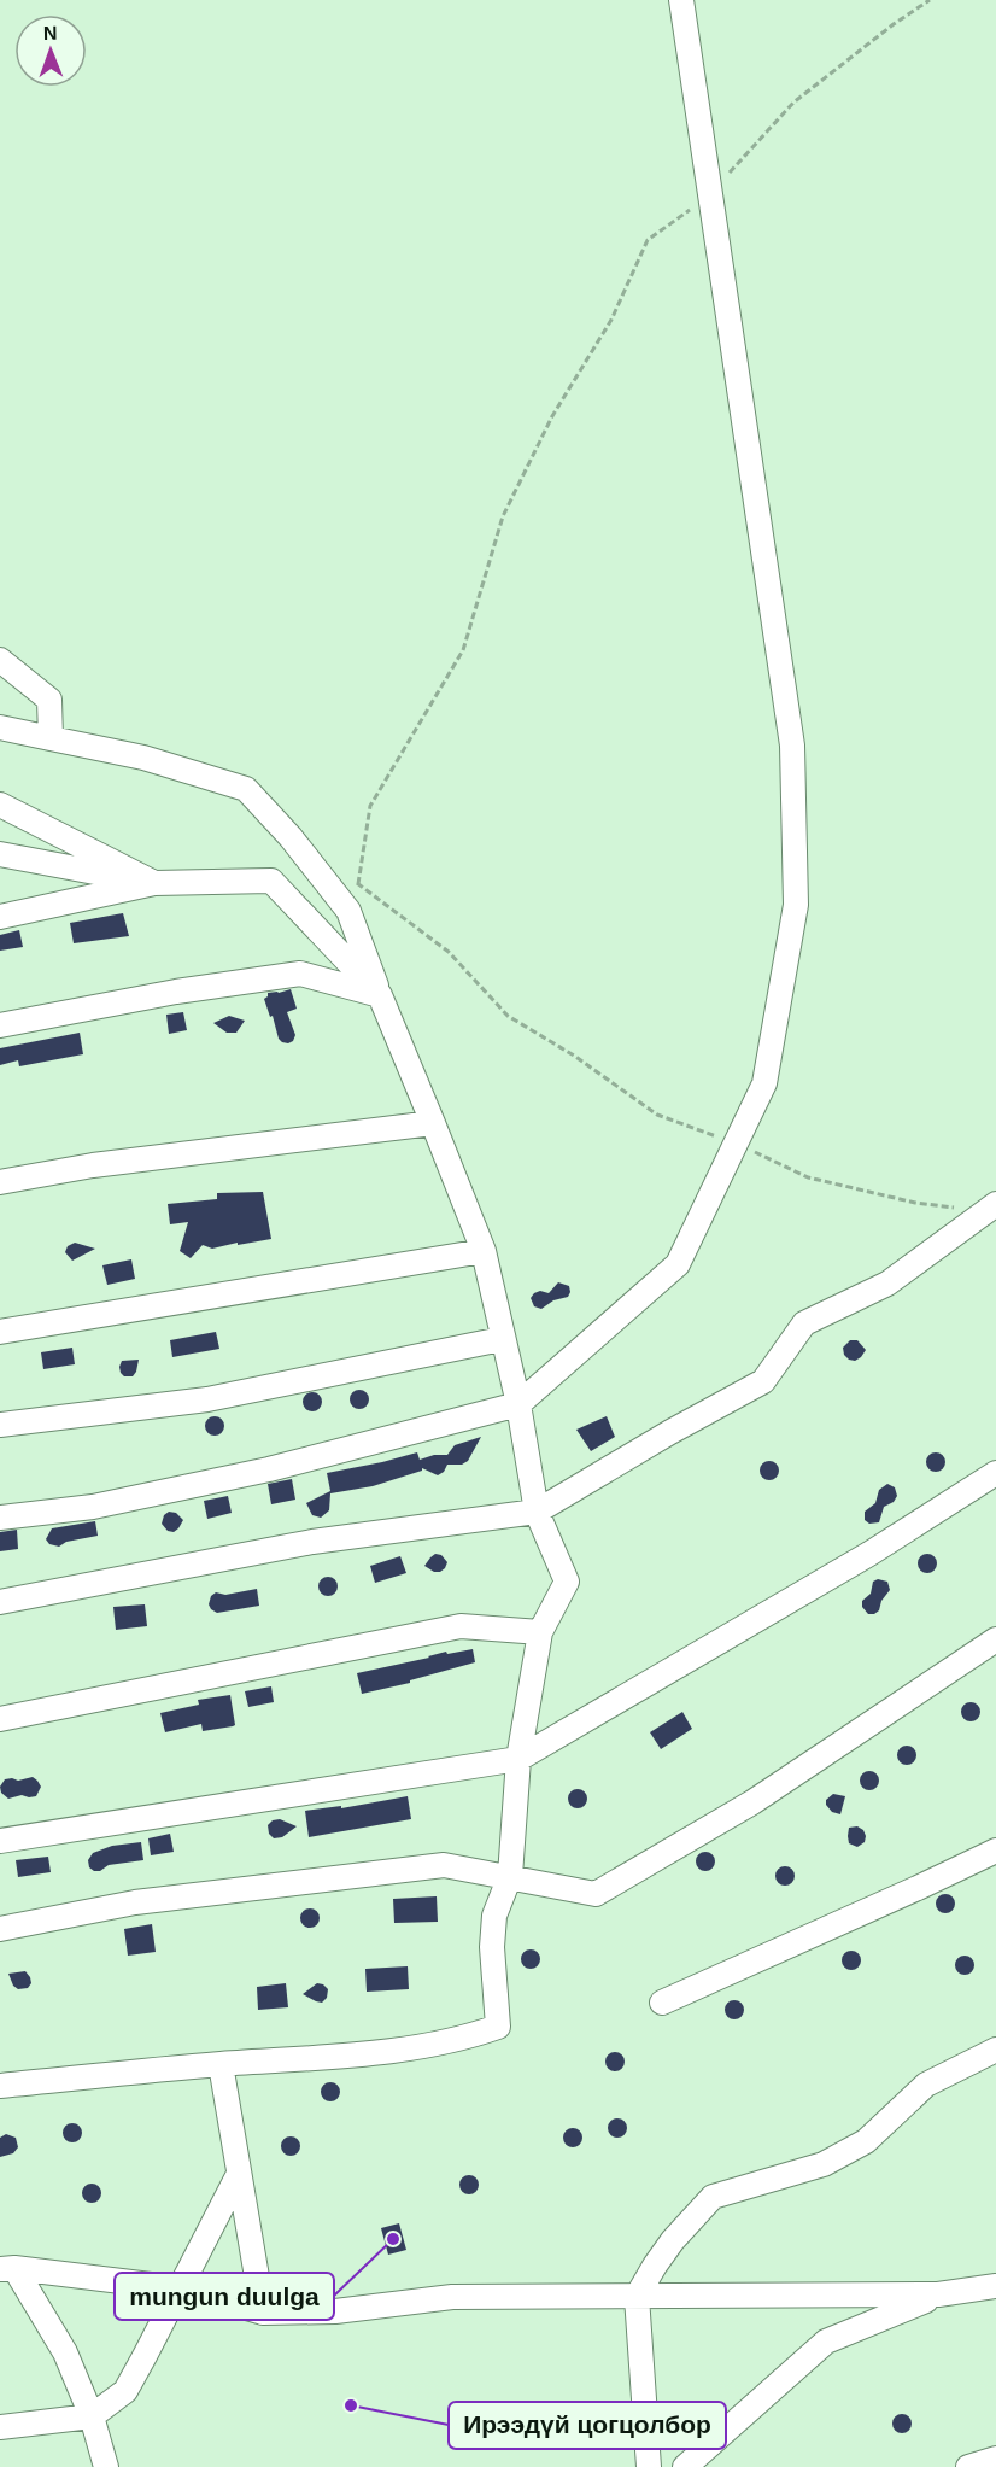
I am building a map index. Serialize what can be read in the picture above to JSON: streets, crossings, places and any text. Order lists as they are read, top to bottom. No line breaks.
{"places":["mungun duulga","Ирээдүй цогцолбор"],"north":"top"}
